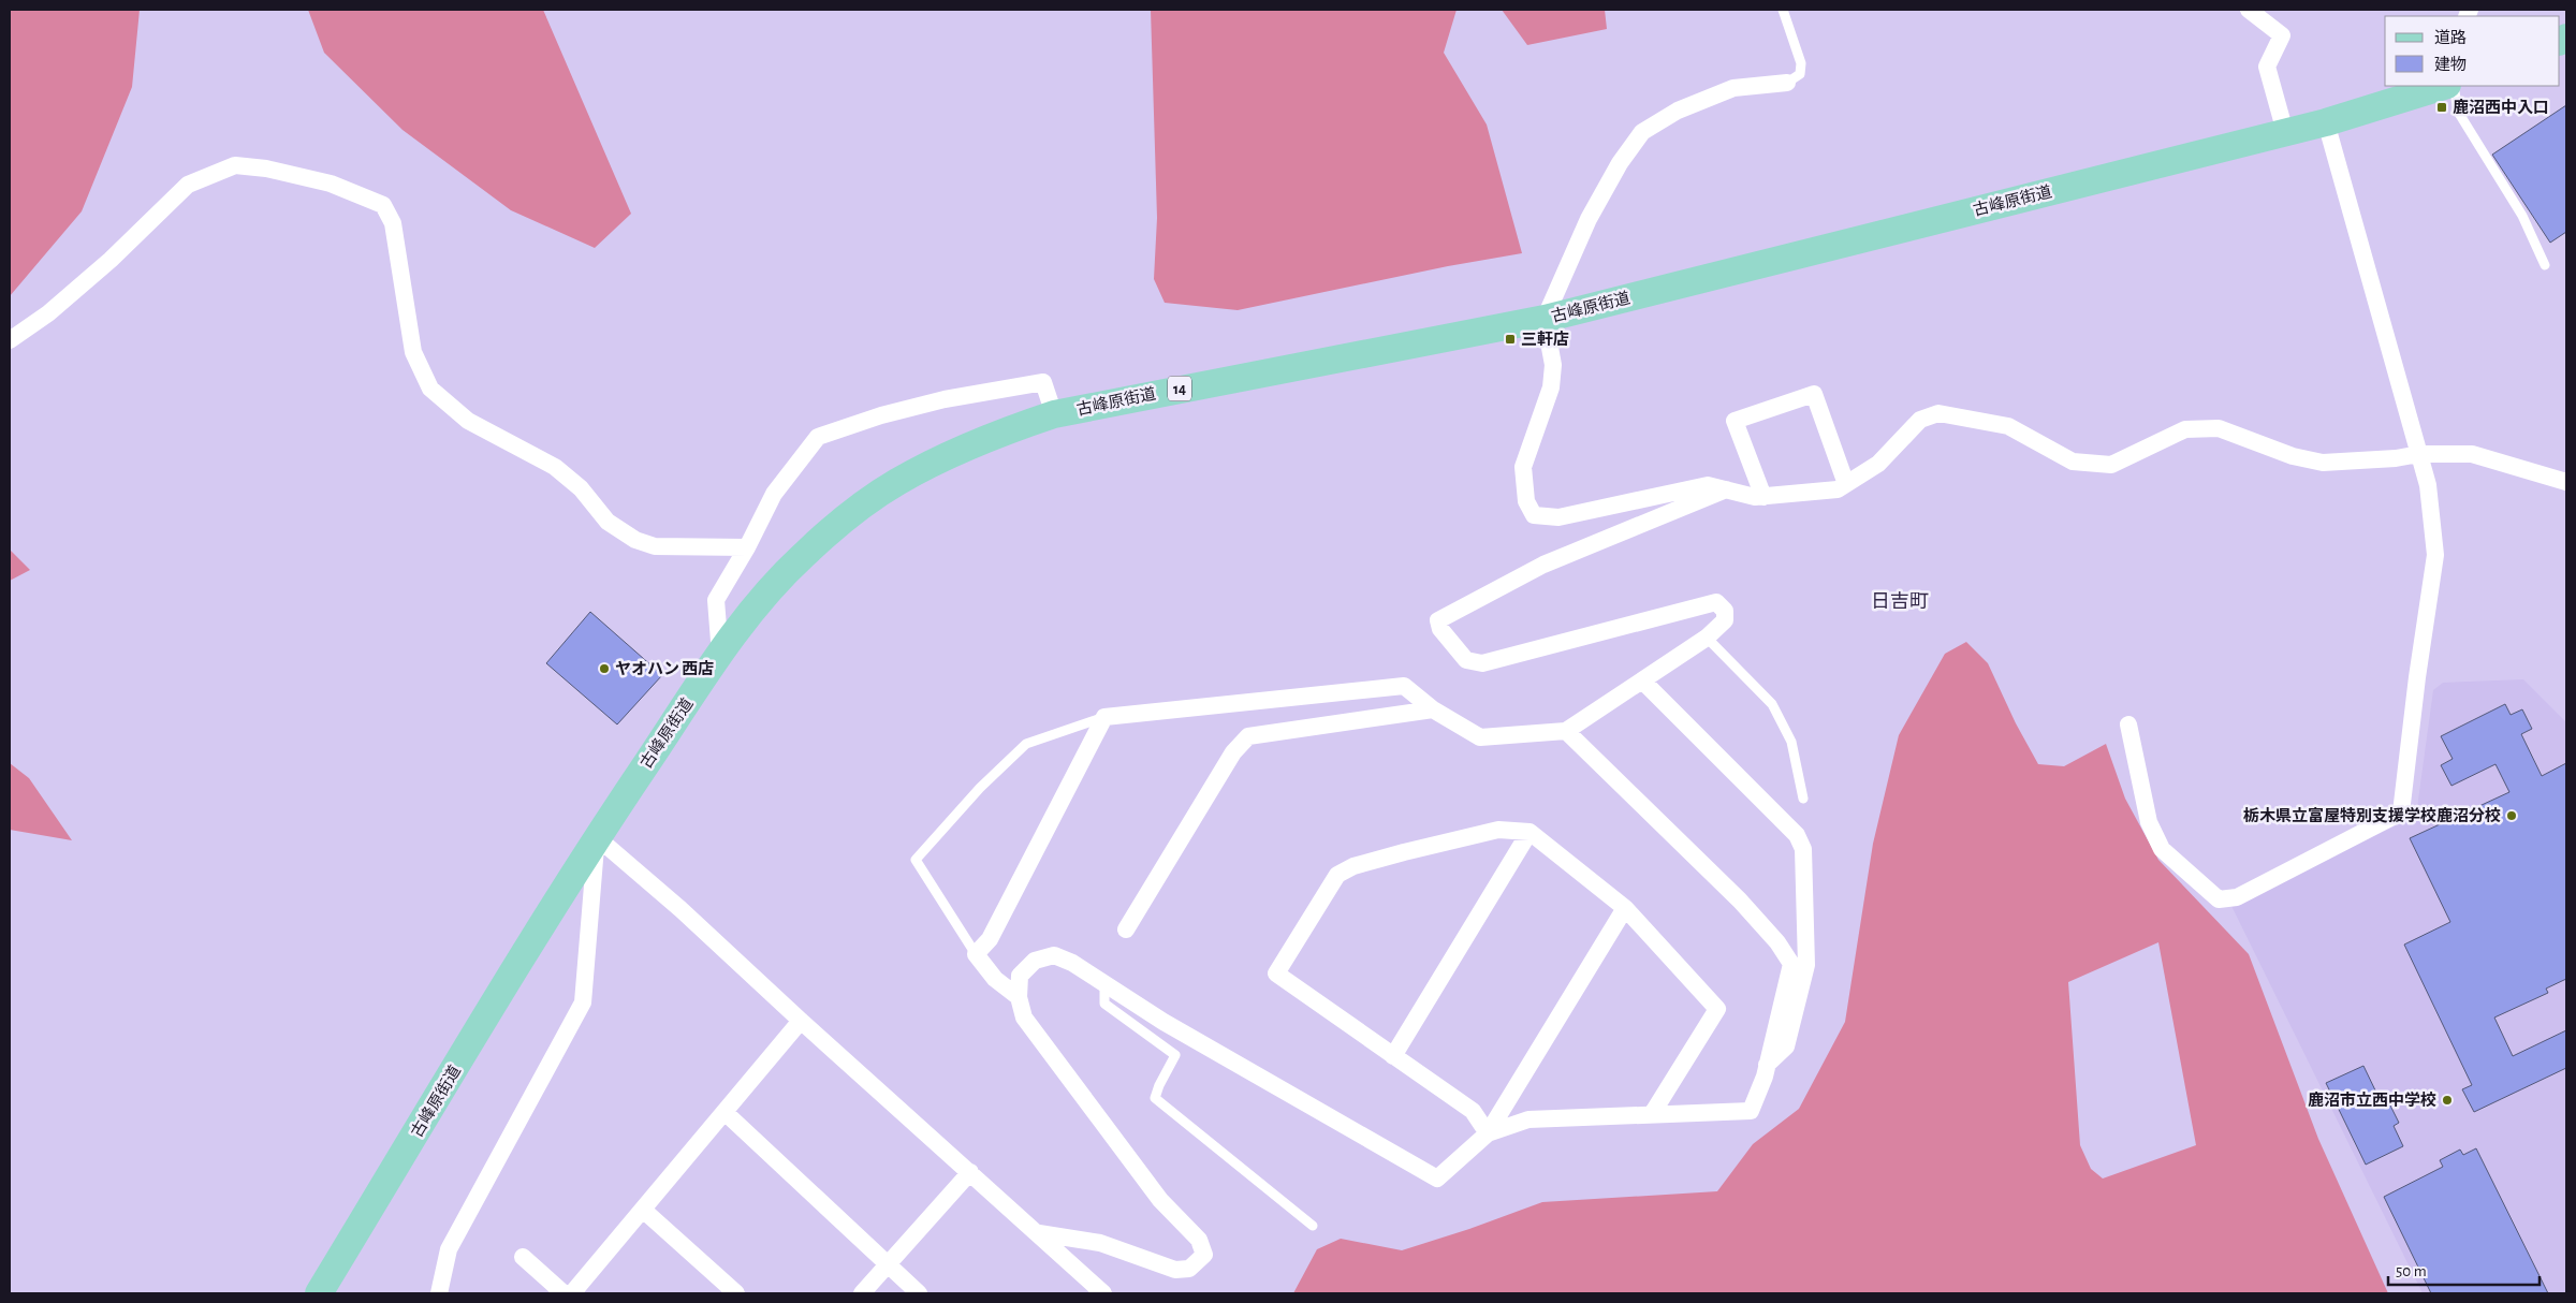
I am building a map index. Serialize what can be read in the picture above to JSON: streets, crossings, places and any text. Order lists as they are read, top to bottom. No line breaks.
{"streets":{"main road":["古峰原街道","14"]},"districts":["日吉町"],"places":{"transit":["鹿沼西中入口","三軒店"],"other":["ヤオハン 西店","栃木県立富屋特別支援学校鹿沼分校","鹿沼市立西中学校"]},"legend":["道路","建物"],"scale_bar":"50 m"}
